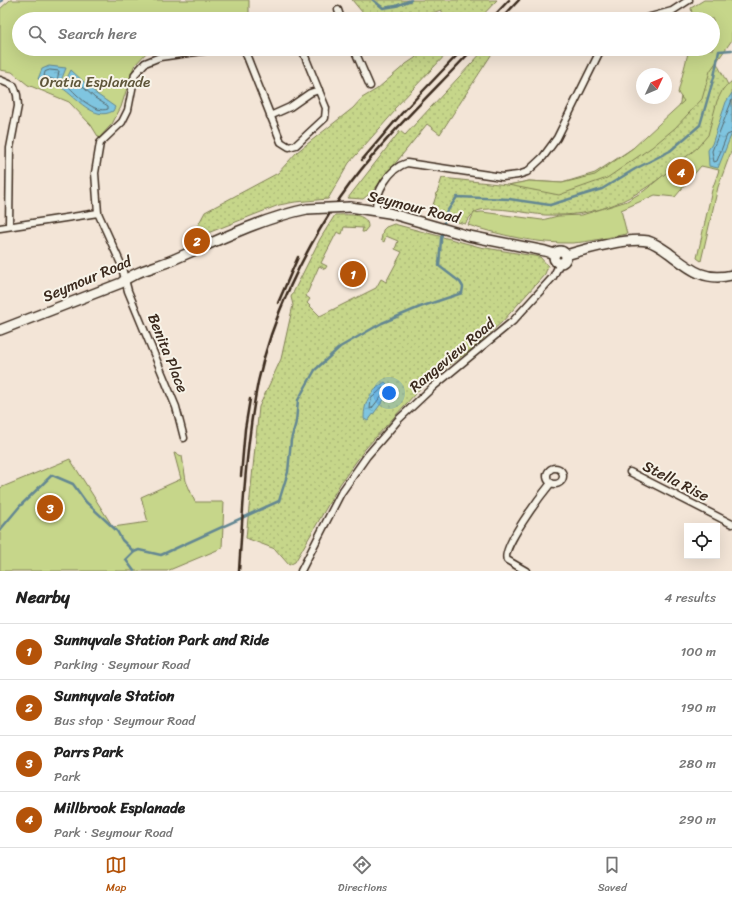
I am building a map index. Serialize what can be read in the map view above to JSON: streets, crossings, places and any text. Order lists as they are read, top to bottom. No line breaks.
{"streets":{"main road":["Seymour Road"],"street":["Benita Place","Rangeview Road","Stella Rise"]},"crossings":[["Seymour Road","Benita Place"],["Seymour Road","Rangeview Road"]],"parks":["Oratia Esplanade"],"north":"top right","page":{"search":"Search here","pins":["4","2","1","3"],"heading":["Nearby","4 results"],"list":[{"mark":"1","name":"Sunnyvale Station Park and Ride","note":"Parking · Seymour Road","value":"100 m"},{"mark":"2","name":"Sunnyvale Station","note":"Bus stop · Seymour Road","value":"190 m"},{"mark":"3","name":"Parrs Park","note":"Park","value":"280 m"},{"mark":"4","name":"Millbrook Esplanade","note":"Park · Seymour Road","value":"290 m"}],"nav":["Map","Directions","Saved"]}}
